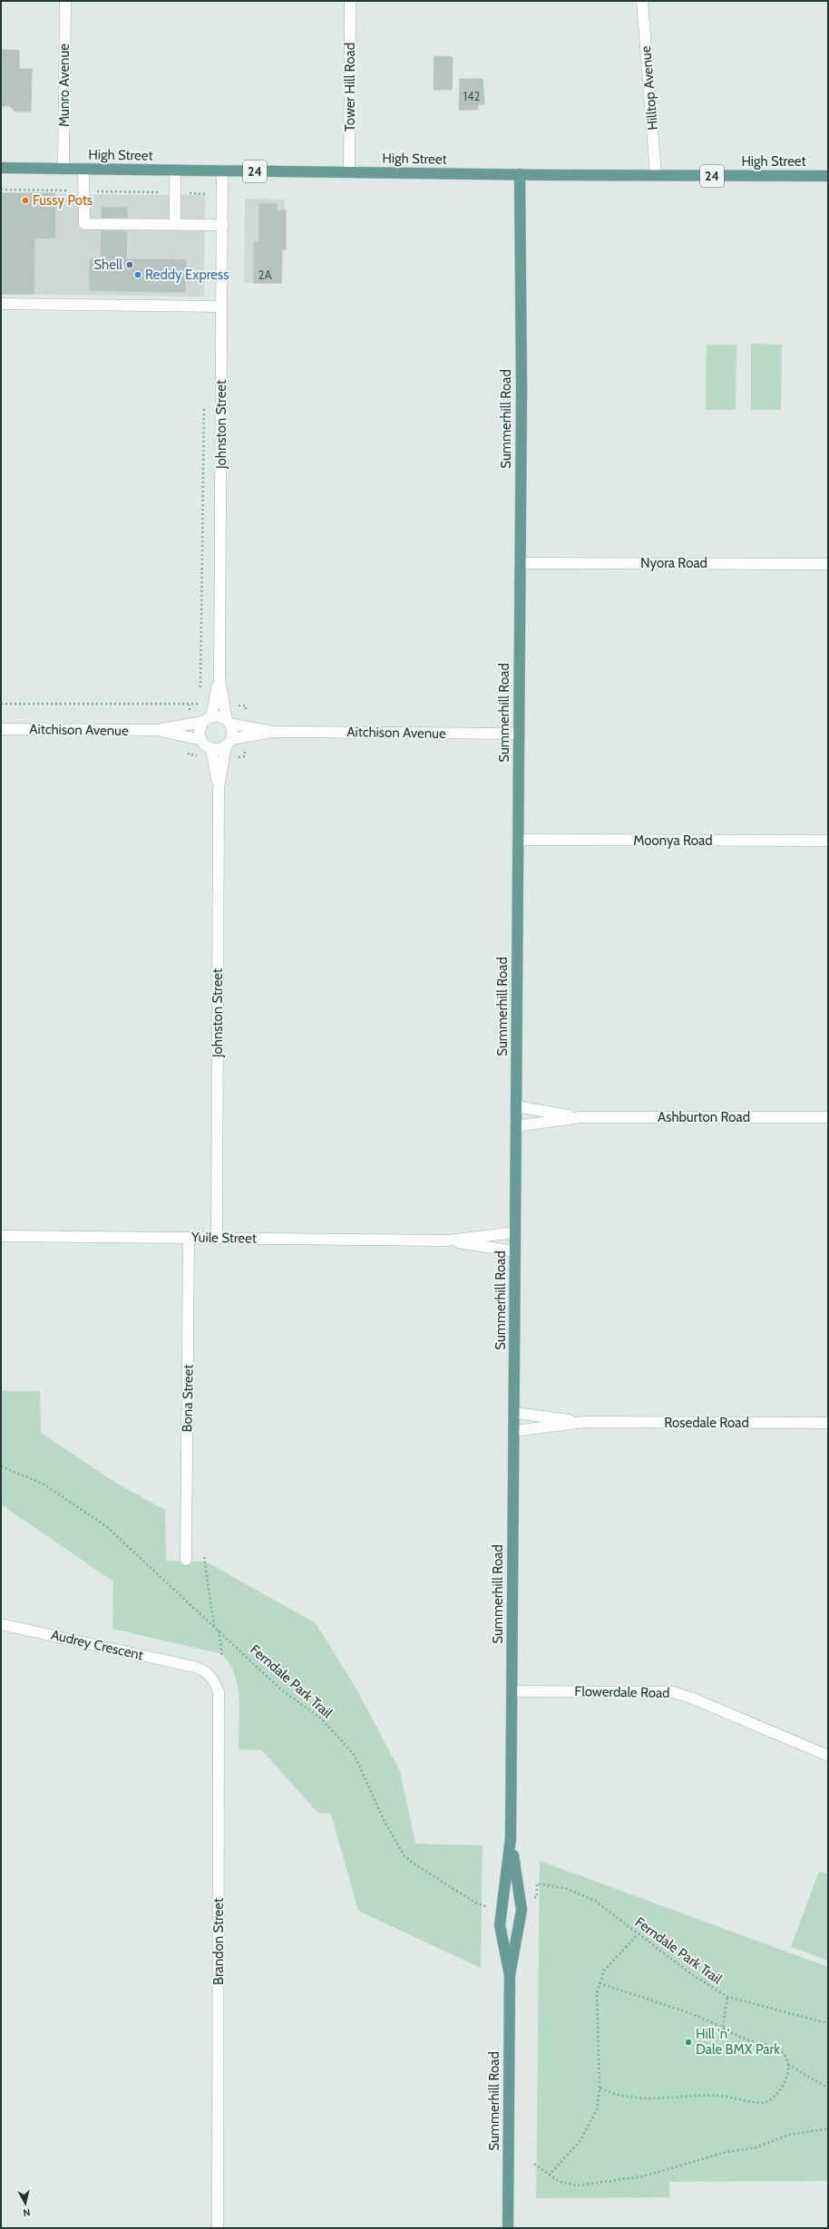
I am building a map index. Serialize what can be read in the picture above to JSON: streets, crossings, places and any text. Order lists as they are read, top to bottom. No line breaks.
{"streets":{"main road":["High Street","24","Summerhill Road"],"street":["Munro Avenue","Tower Hill Road","Hilltop Avenue","Johnston Street","Nyora Road","Aitchison Avenue","Moonya Road","Ashburton Road","Yuile Street","Bona Street","Rosedale Road","Audrey Crescent","Flowerdale Road","Brandon Street"],"path":["Ferndale Park Trail"]},"crossings":[["Munro Avenue","High Street"],["Tower Hill Road","High Street"],["Hilltop Avenue","High Street"],["High Street","Summerhill Road"],["High Street","Johnston Street"],["Summerhill Road","Nyora Road"],["Summerhill Road","Aitchison Avenue"],["Summerhill Road","Moonya Road"],["Summerhill Road","Ashburton Road"],["Summerhill Road","Yuile Street"],["Summerhill Road","Rosedale Road"],["Summerhill Road","Ferndale Park Trail"],["Summerhill Road","Flowerdale Road"],["Johnston Street","Aitchison Avenue"],["Johnston Street","Yuile Street"],["Yuile Street","Bona Street"],["Audrey Crescent","Brandon Street"]],"places":["Fussy Pots","Shell","Reddy Express","Hill 'n' Dale BMX Park"],"house_numbers":["142","2A"],"north":"bottom"}
